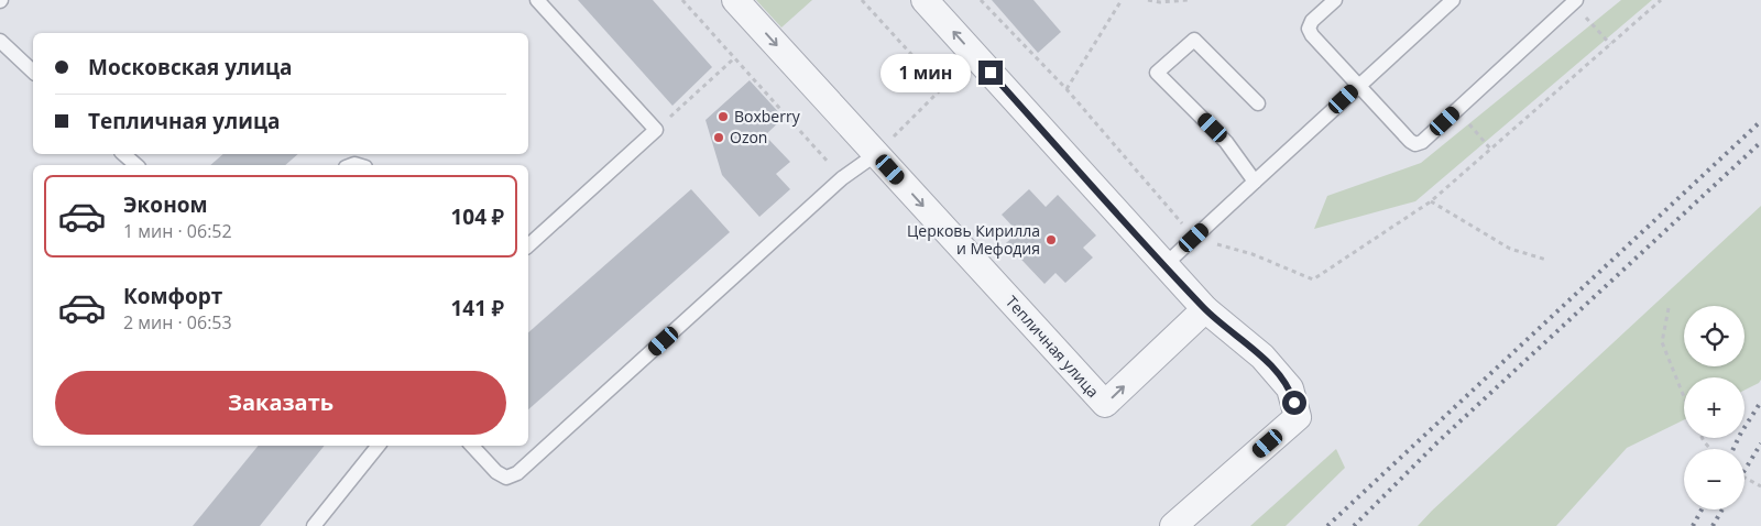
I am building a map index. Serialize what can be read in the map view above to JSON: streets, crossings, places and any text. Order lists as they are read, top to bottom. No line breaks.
{"streets":{"street":["Тепличная улица"]},"places":["Boxberry","Ozon","Церковь Кирилла и Мефодия"],"page":{"banner":["Московская улица","Тепличная улица"],"bubble":"1 мин","list":[{"name":"Эконом","note":"1 мин · 06:52","value":"104 ₽"},{"name":"Комфорт","note":"2 мин · 06:53","value":"141 ₽"}],"map_buttons":["+","−"],"buttons":"Заказать"}}
